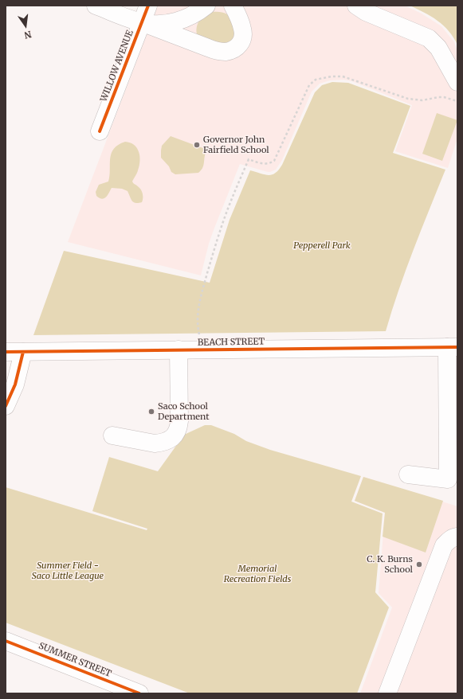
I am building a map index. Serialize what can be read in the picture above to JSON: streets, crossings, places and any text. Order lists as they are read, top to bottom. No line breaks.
{"streets":{"street":["WILLOW AVENUE","BEACH STREET","SUMMER STREET"]},"parks":["Pepperell Park","Summer Field - Saco Little League","Memorial Recreation Fields"],"places":["Governor John Fairfield School","Saco School Department","C. K. Burns School"],"north":"bottom"}
